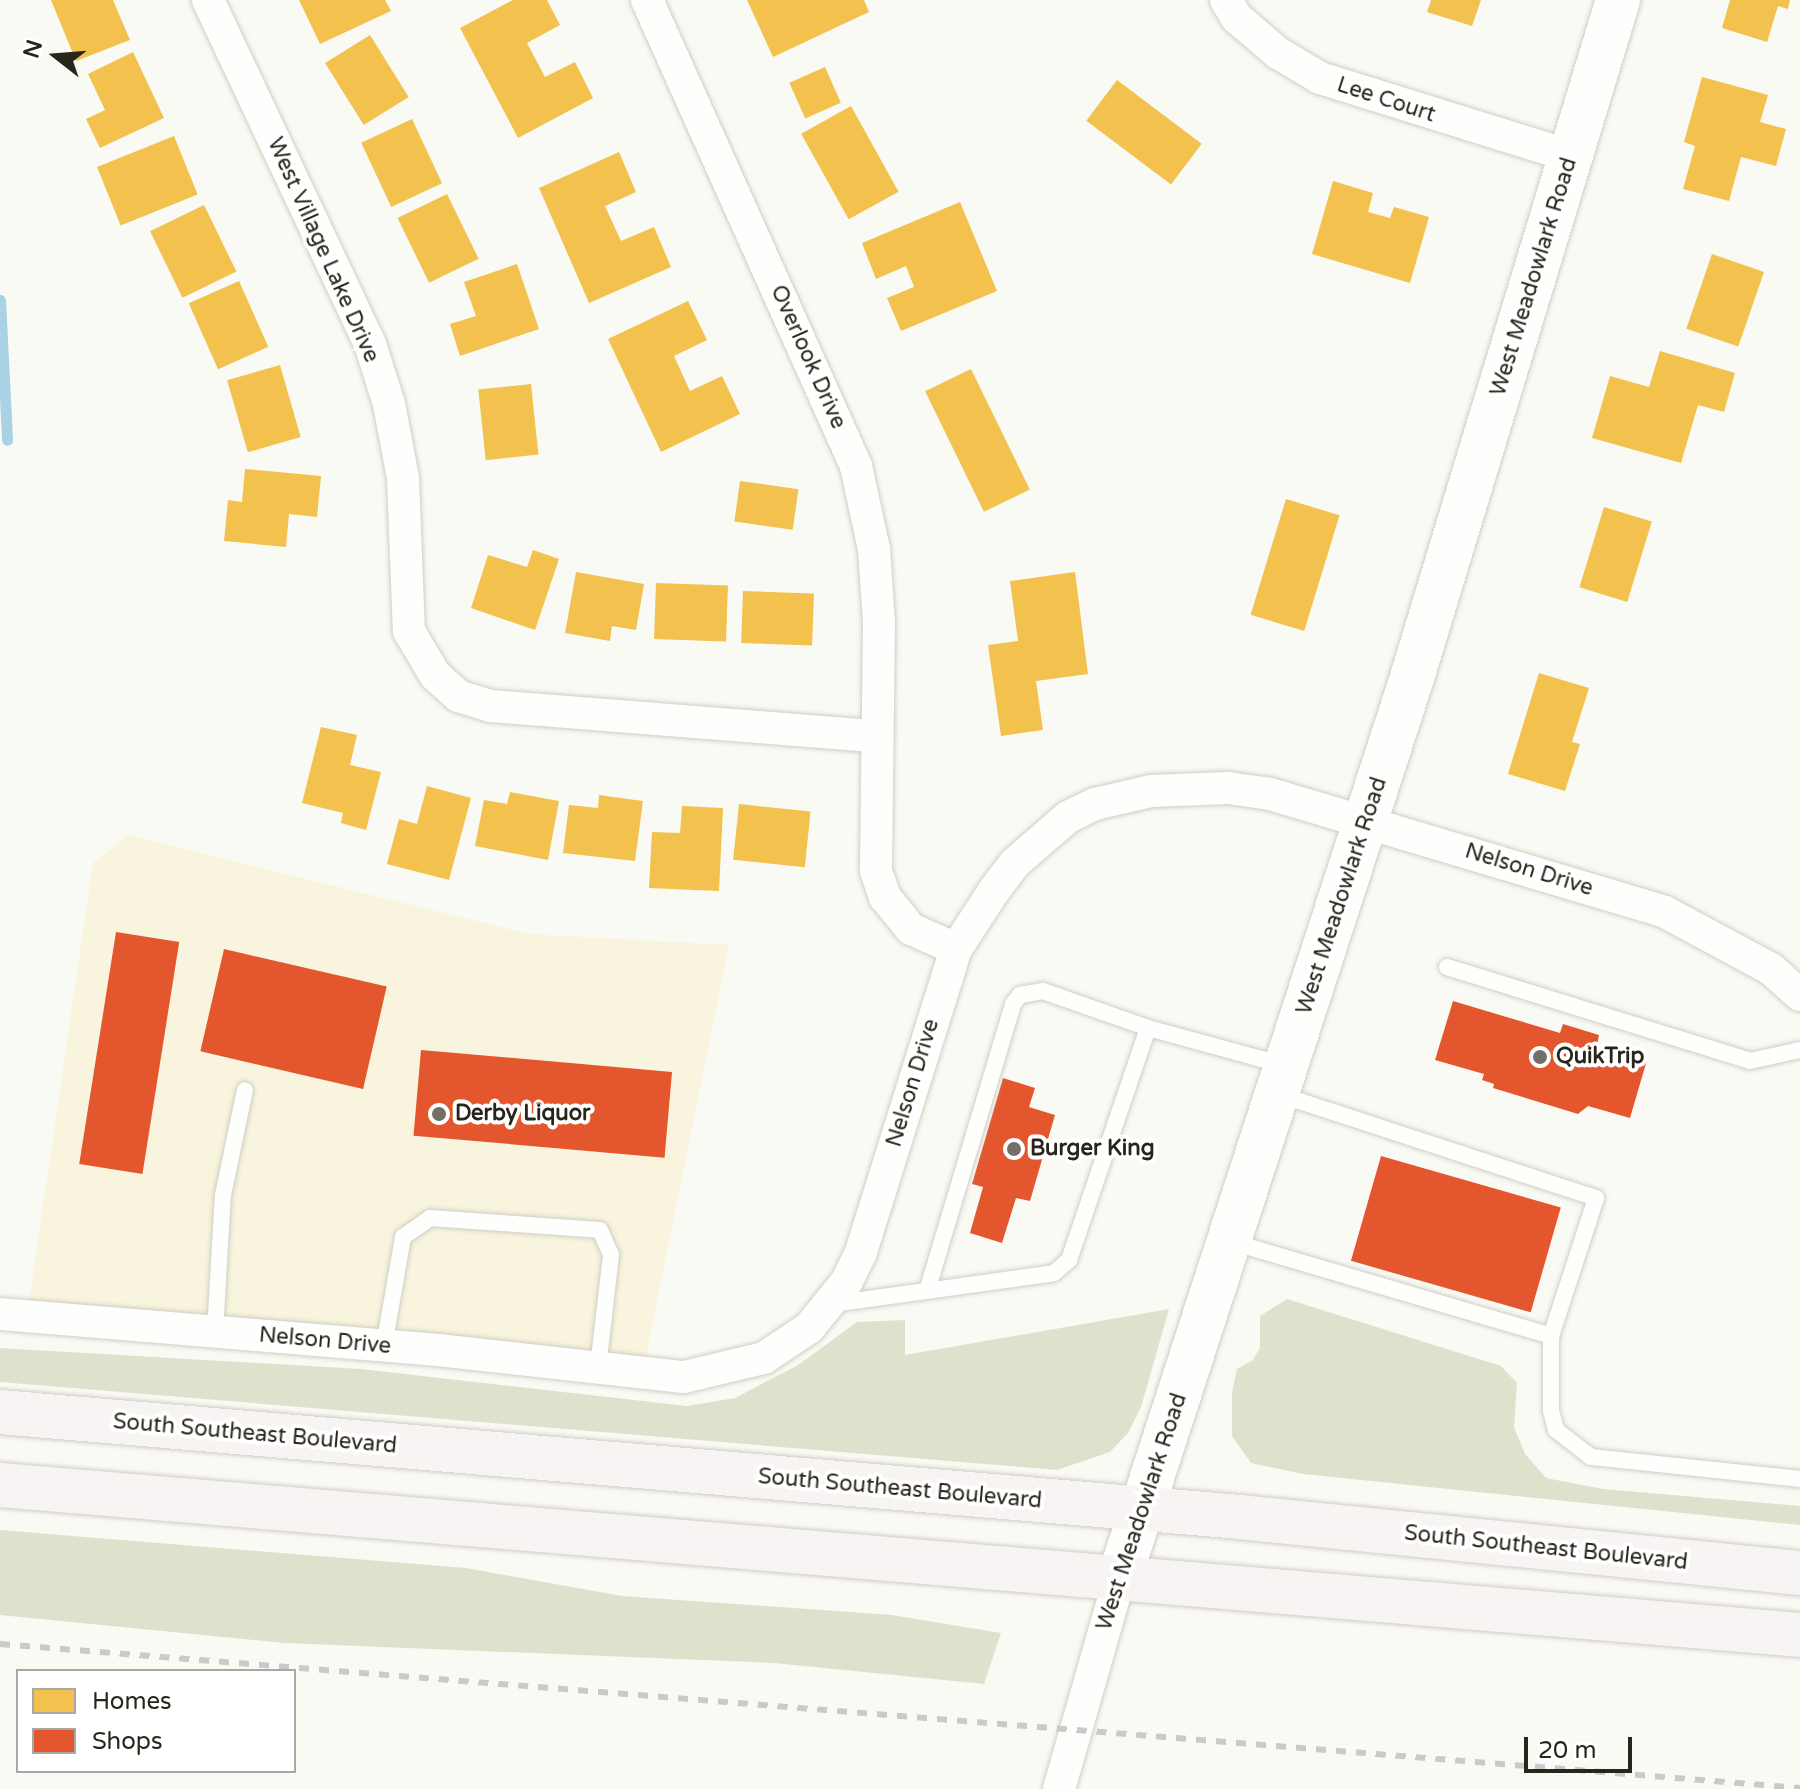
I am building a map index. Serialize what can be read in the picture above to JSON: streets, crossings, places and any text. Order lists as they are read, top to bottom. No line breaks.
{"streets":{"main road":["West Meadowlark Road","South Southeast Boulevard"],"street":["Lee Court","West Village Lake Drive","Overlook Drive","Nelson Drive"]},"crossings":[["Lee Court","West Meadowlark Road"],["West Village Lake Drive","Overlook Drive"],["West Meadowlark Road","Nelson Drive"],["West Meadowlark Road","South Southeast Boulevard"],["Overlook Drive","Nelson Drive"]],"places":["QuikTrip","Derby Liquor","Burger King"],"legend":["Homes","Shops"],"scale_bar":"20 m","north":"left"}
